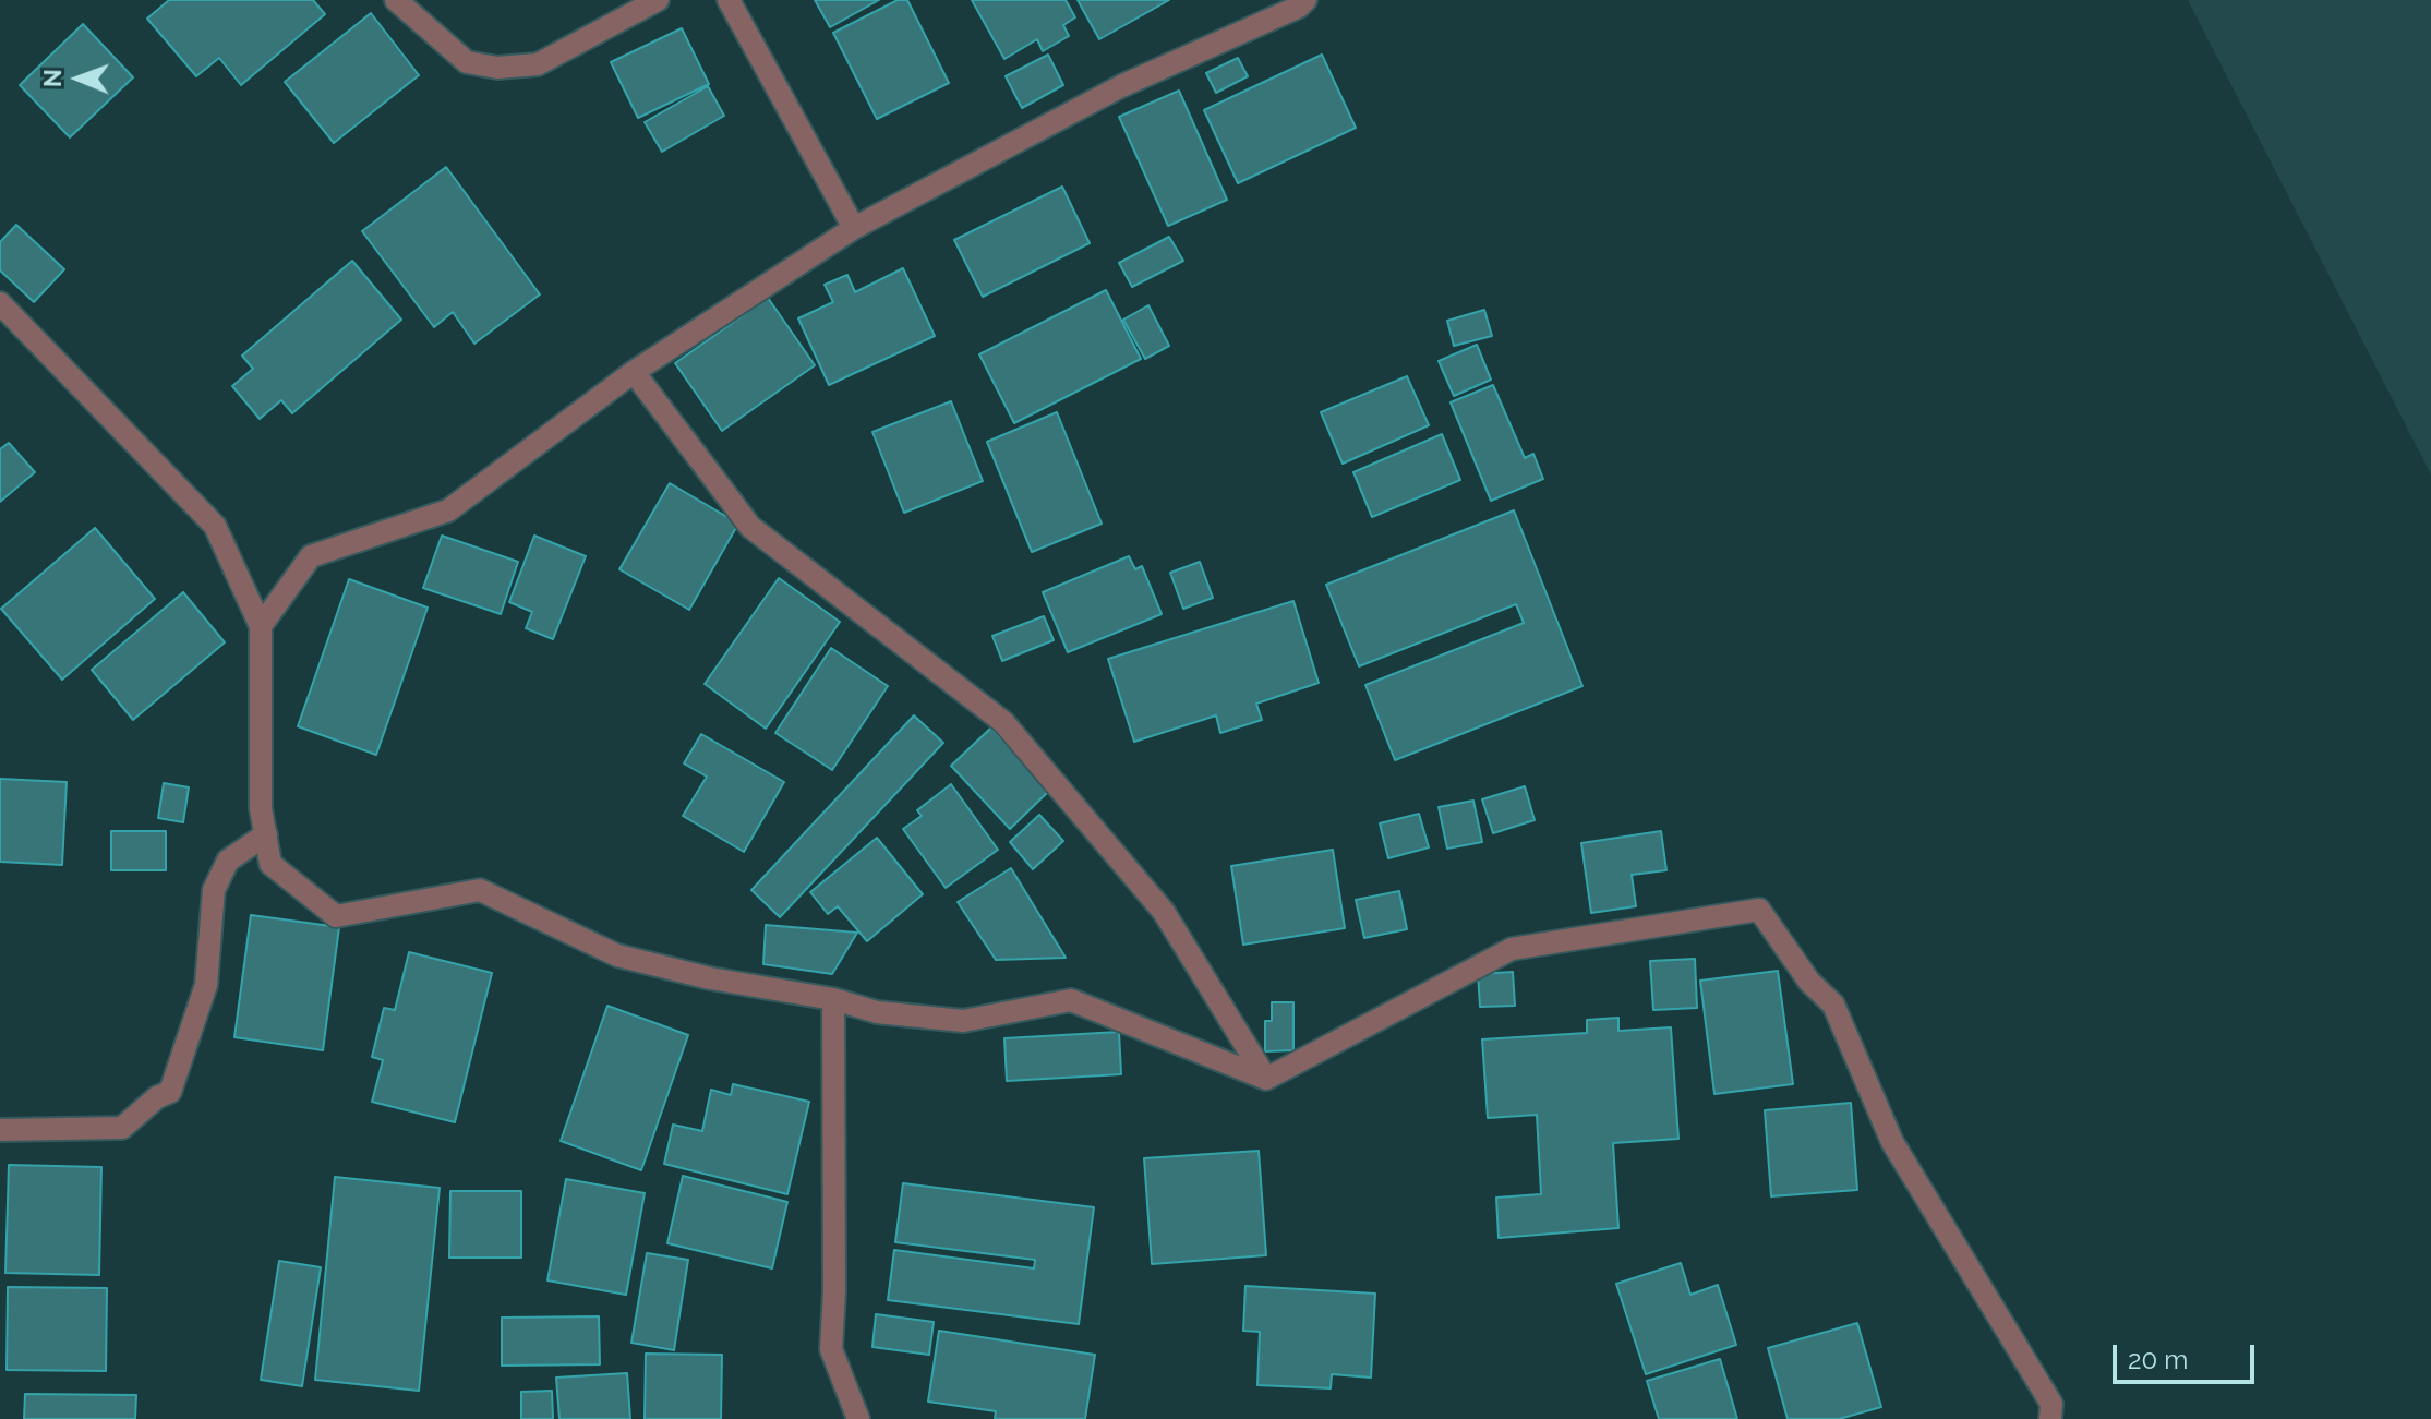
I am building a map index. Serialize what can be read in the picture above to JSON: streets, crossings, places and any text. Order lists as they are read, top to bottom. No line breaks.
{"scale_bar":"20 m","north":"left"}
